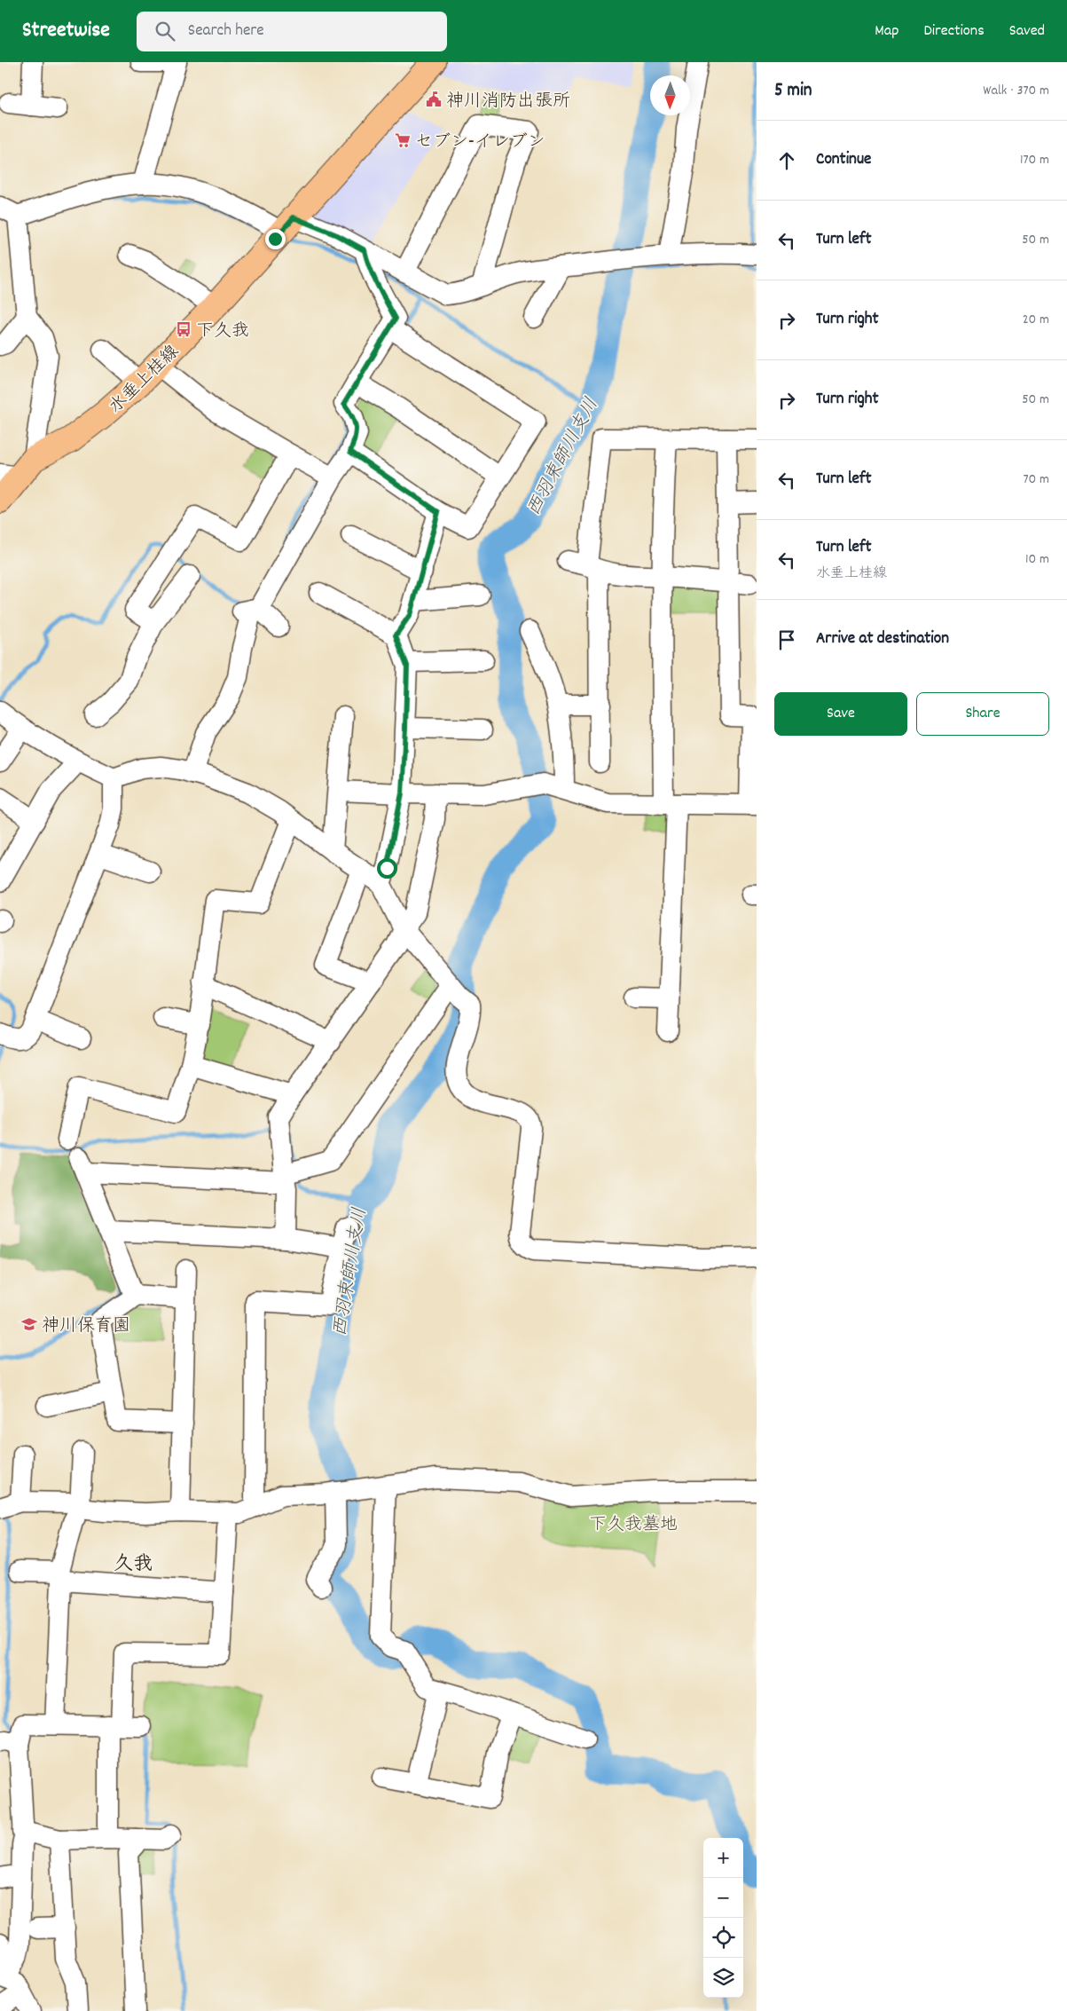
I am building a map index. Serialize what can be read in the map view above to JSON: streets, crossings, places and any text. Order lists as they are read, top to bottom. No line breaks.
{"streets":{"main road":["水垂上桂線"]},"districts":["久我"],"water":["西羽束師川支川"],"parks":["下久我墓地"],"places":{"public building":["神川消防出張所"],"supermarket":["セブン-イレブン"],"bus stop":["下久我"],"school or university":["神川保育園"]},"north":"bottom","page":{"header":"Streetwise","search":"Search here","nav":["Map","Directions","Saved"],"heading":["5 min","Walk · 370 m"],"list":[["Continue","170 m"],["Turn left","50 m"],["Turn right","20 m"],["Turn right","50 m"],["Turn left","70 m"],["Turn left","水垂上桂線","10 m"],"Arrive at destination"],"buttons":["Save","Share"],"map_buttons":["+","−"]}}
